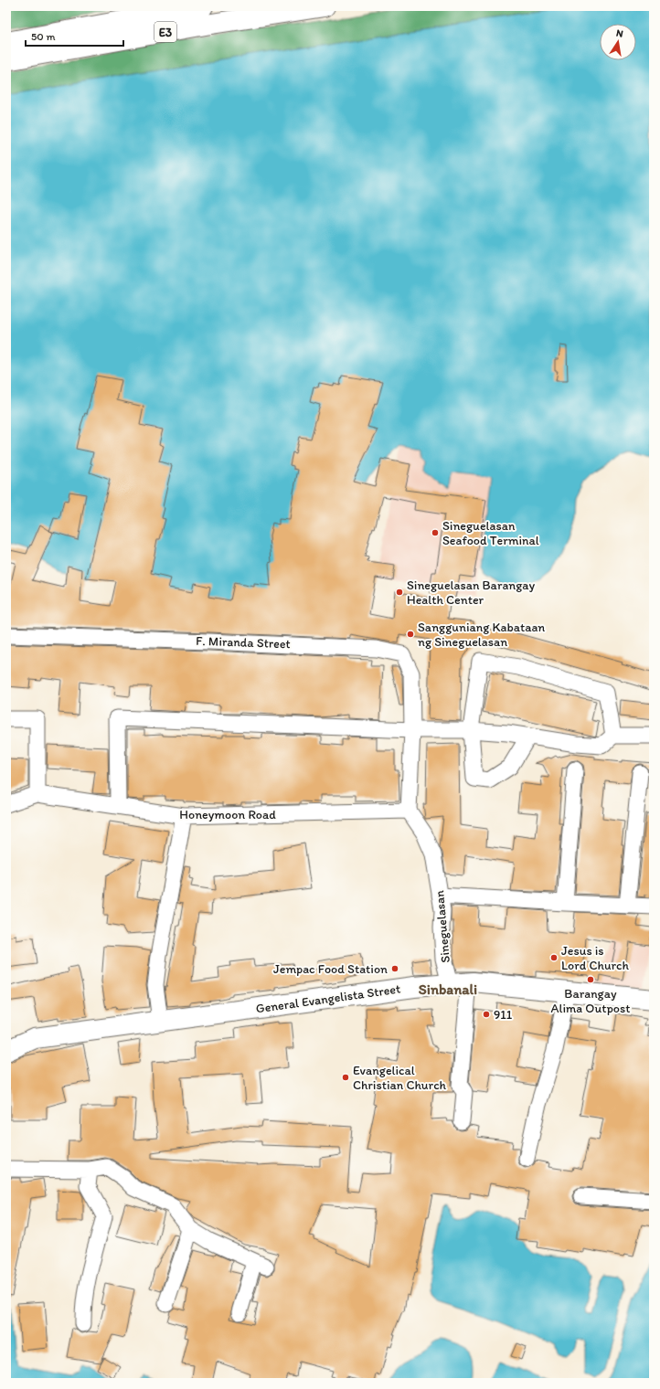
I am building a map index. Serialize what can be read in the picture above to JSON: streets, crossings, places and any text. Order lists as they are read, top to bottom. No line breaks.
{"streets":{"main road":["E3","General Evangelista Street"],"street":["F. Miranda Street","Honeymoon Road","Sineguelasan"]},"crossings":[["Honeymoon Road","Sineguelasan"],["Sineguelasan","General Evangelista Street"]],"districts":["Sinbanali"],"places":["Sineguelasan Seafood Terminal","Sineguelasan Barangay Health Center","Sangguniang Kabataan ng Sineguelasan","Jesus is Lord Church","Jempac Food Station","Barangay Alima Outpost","911","Evangelical Christian Church"],"scale_bar":"50 m","north":"top"}
